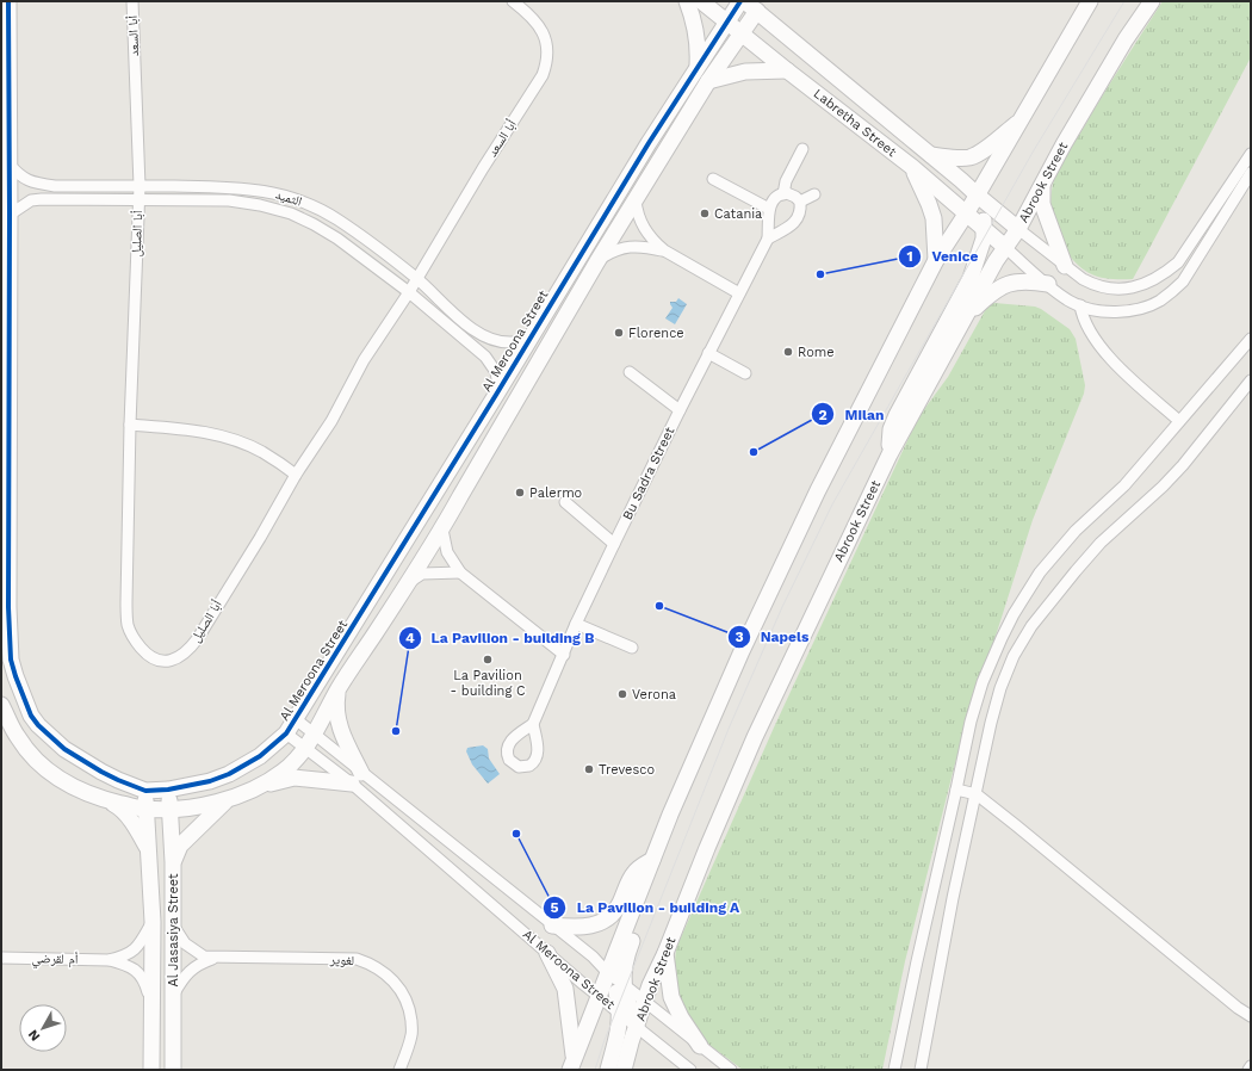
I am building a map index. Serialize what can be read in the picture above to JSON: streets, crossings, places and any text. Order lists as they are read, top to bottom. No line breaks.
{"streets":{"street":["أبا السعد","Labretha Street","Abrook Street","الثميد","أبا الصليل","Al Meroona Street","Bu Sadra Street","Al Jasasiya Street","أم لقرضي","لغوير"]},"crossings":[["أبا السعد","الثميد"],["أبا السعد","أبا الصليل"],["Labretha Street","Abrook Street"],["Labretha Street","Al Meroona Street"],["Abrook Street","Al Meroona Street"],["الثميد","أبا الصليل"],["الثميد","Al Meroona Street"],["Al Meroona Street","Al Jasasiya Street"],["Al Jasasiya Street","أم لقرضي"],["Al Jasasiya Street","لغوير"]],"places":["Catania","Venice","Florence","Rome","Milan","Palermo","Napels","La Pavilion - building C","Verona","La Pavilion - building B","Trevesco","La Pavilion - building A"],"north":"bottom left"}
